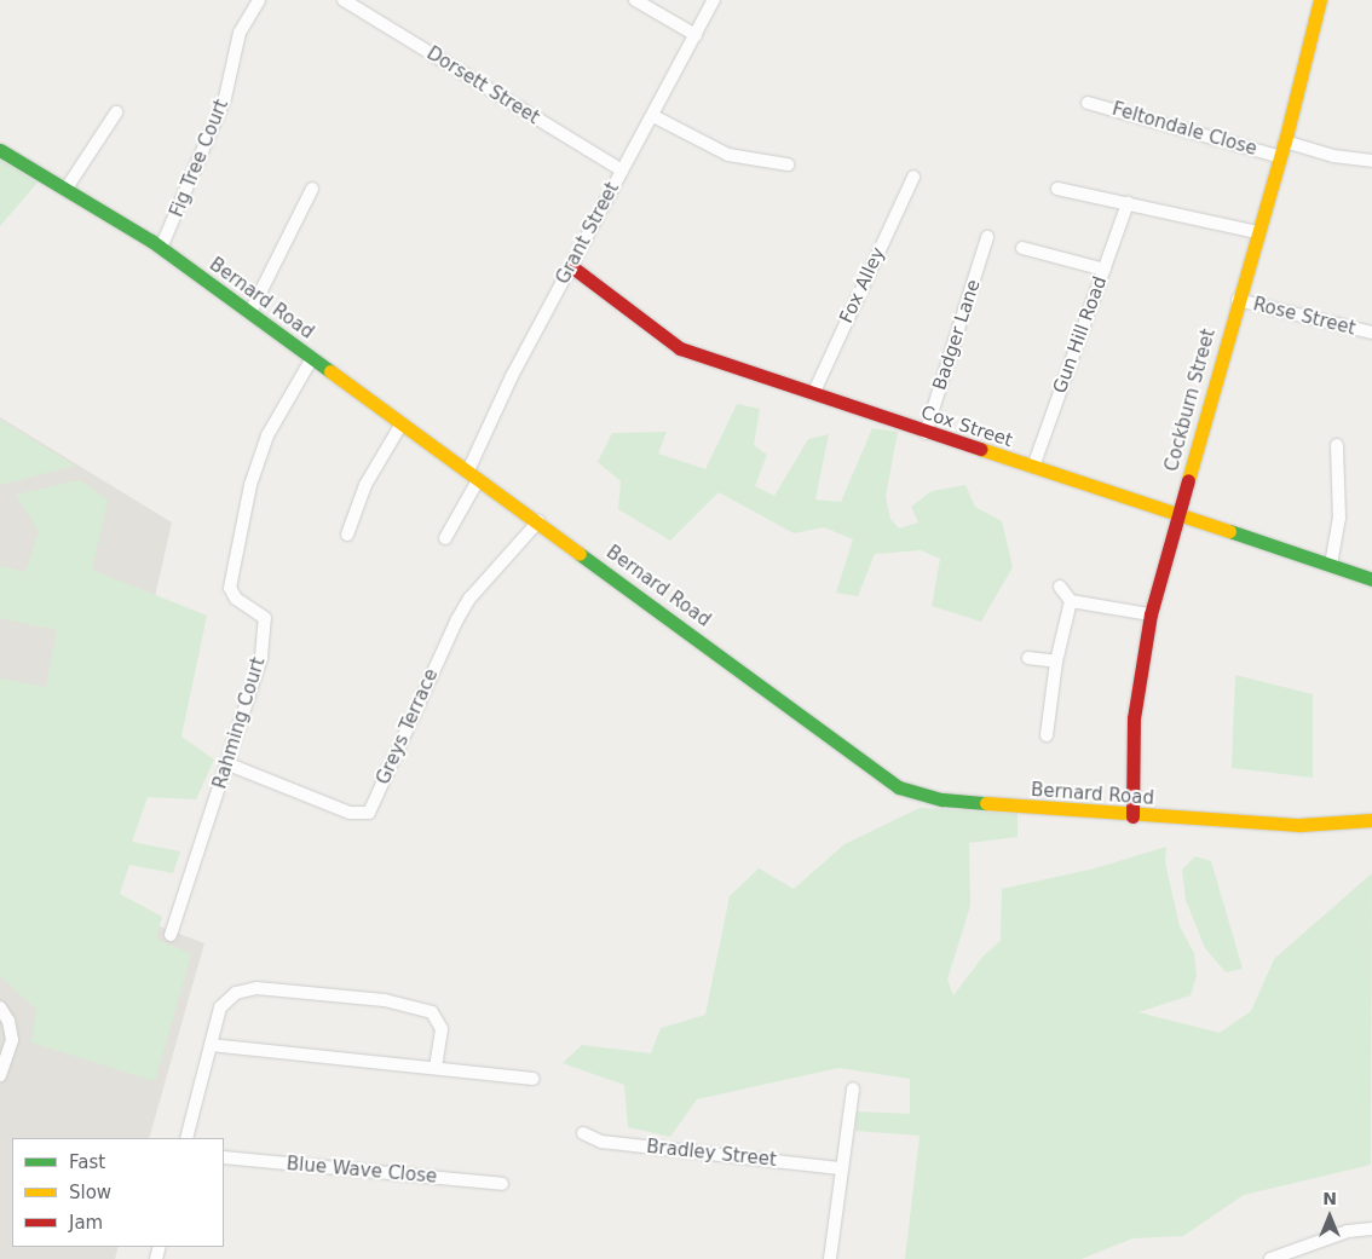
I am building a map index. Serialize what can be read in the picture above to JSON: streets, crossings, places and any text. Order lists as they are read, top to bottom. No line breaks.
{"streets":{"street":["Dorsett Street","Feltondale Close","Fig Tree Court","Grant Street","Fox Alley","Bernard Road","Rose Street","Badger Lane","Gun Hill Road","Cockburn Street","Cox Street","Rahming Court","Greys Terrace","Bradley Street","Blue Wave Close"]},"crossings":[["Dorsett Street","Grant Street"],["Feltondale Close","Cockburn Street"],["Fig Tree Court","Bernard Road"],["Grant Street","Bernard Road"],["Grant Street","Cox Street"],["Fox Alley","Cox Street"],["Bernard Road","Cockburn Street"],["Bernard Road","Rahming Court"],["Bernard Road","Greys Terrace"],["Rose Street","Cockburn Street"],["Badger Lane","Cox Street"],["Gun Hill Road","Cox Street"],["Cockburn Street","Cox Street"],["Rahming Court","Greys Terrace"]],"legend":["Fast","Slow","Jam"],"north":"top"}
